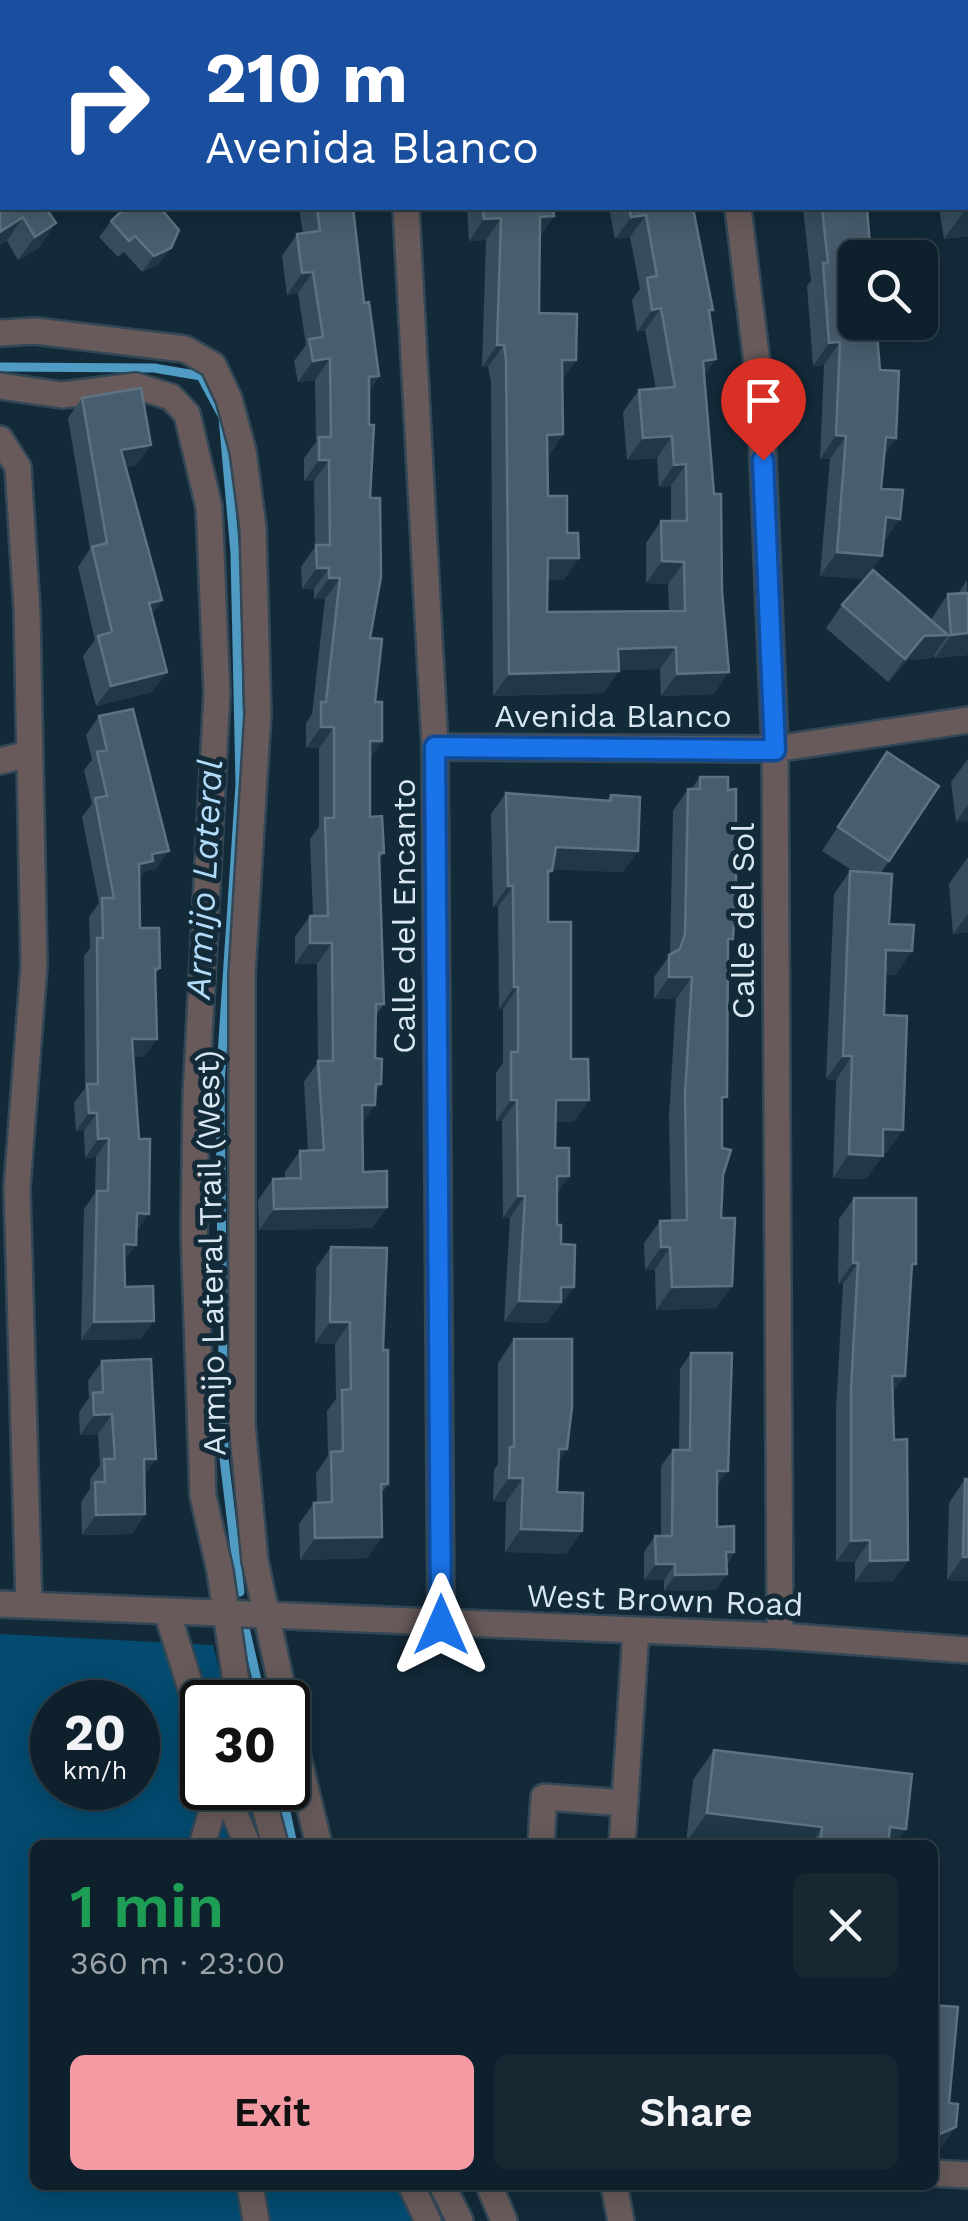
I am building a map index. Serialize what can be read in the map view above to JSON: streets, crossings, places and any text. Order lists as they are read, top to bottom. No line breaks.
{"streets":{"street":["Avenida Blanco","Calle del Encanto","Calle del Sol","Armijo Lateral Trail (West)","West Brown Road"]},"crossings":[["Avenida Blanco","Calle del Encanto"],["Avenida Blanco","Calle del Sol"],["Calle del Encanto","West Brown Road"],["Calle del Sol","West Brown Road"],["Armijo Lateral Trail (West)","West Brown Road"]],"water":["Armijo Lateral"],"page":{"turn":["210 m","Avenida Blanco"],"speed":"20 km/h","limit":"30","heading":["1 min","360 m · 23:00"],"buttons":["Exit","Share"]}}
